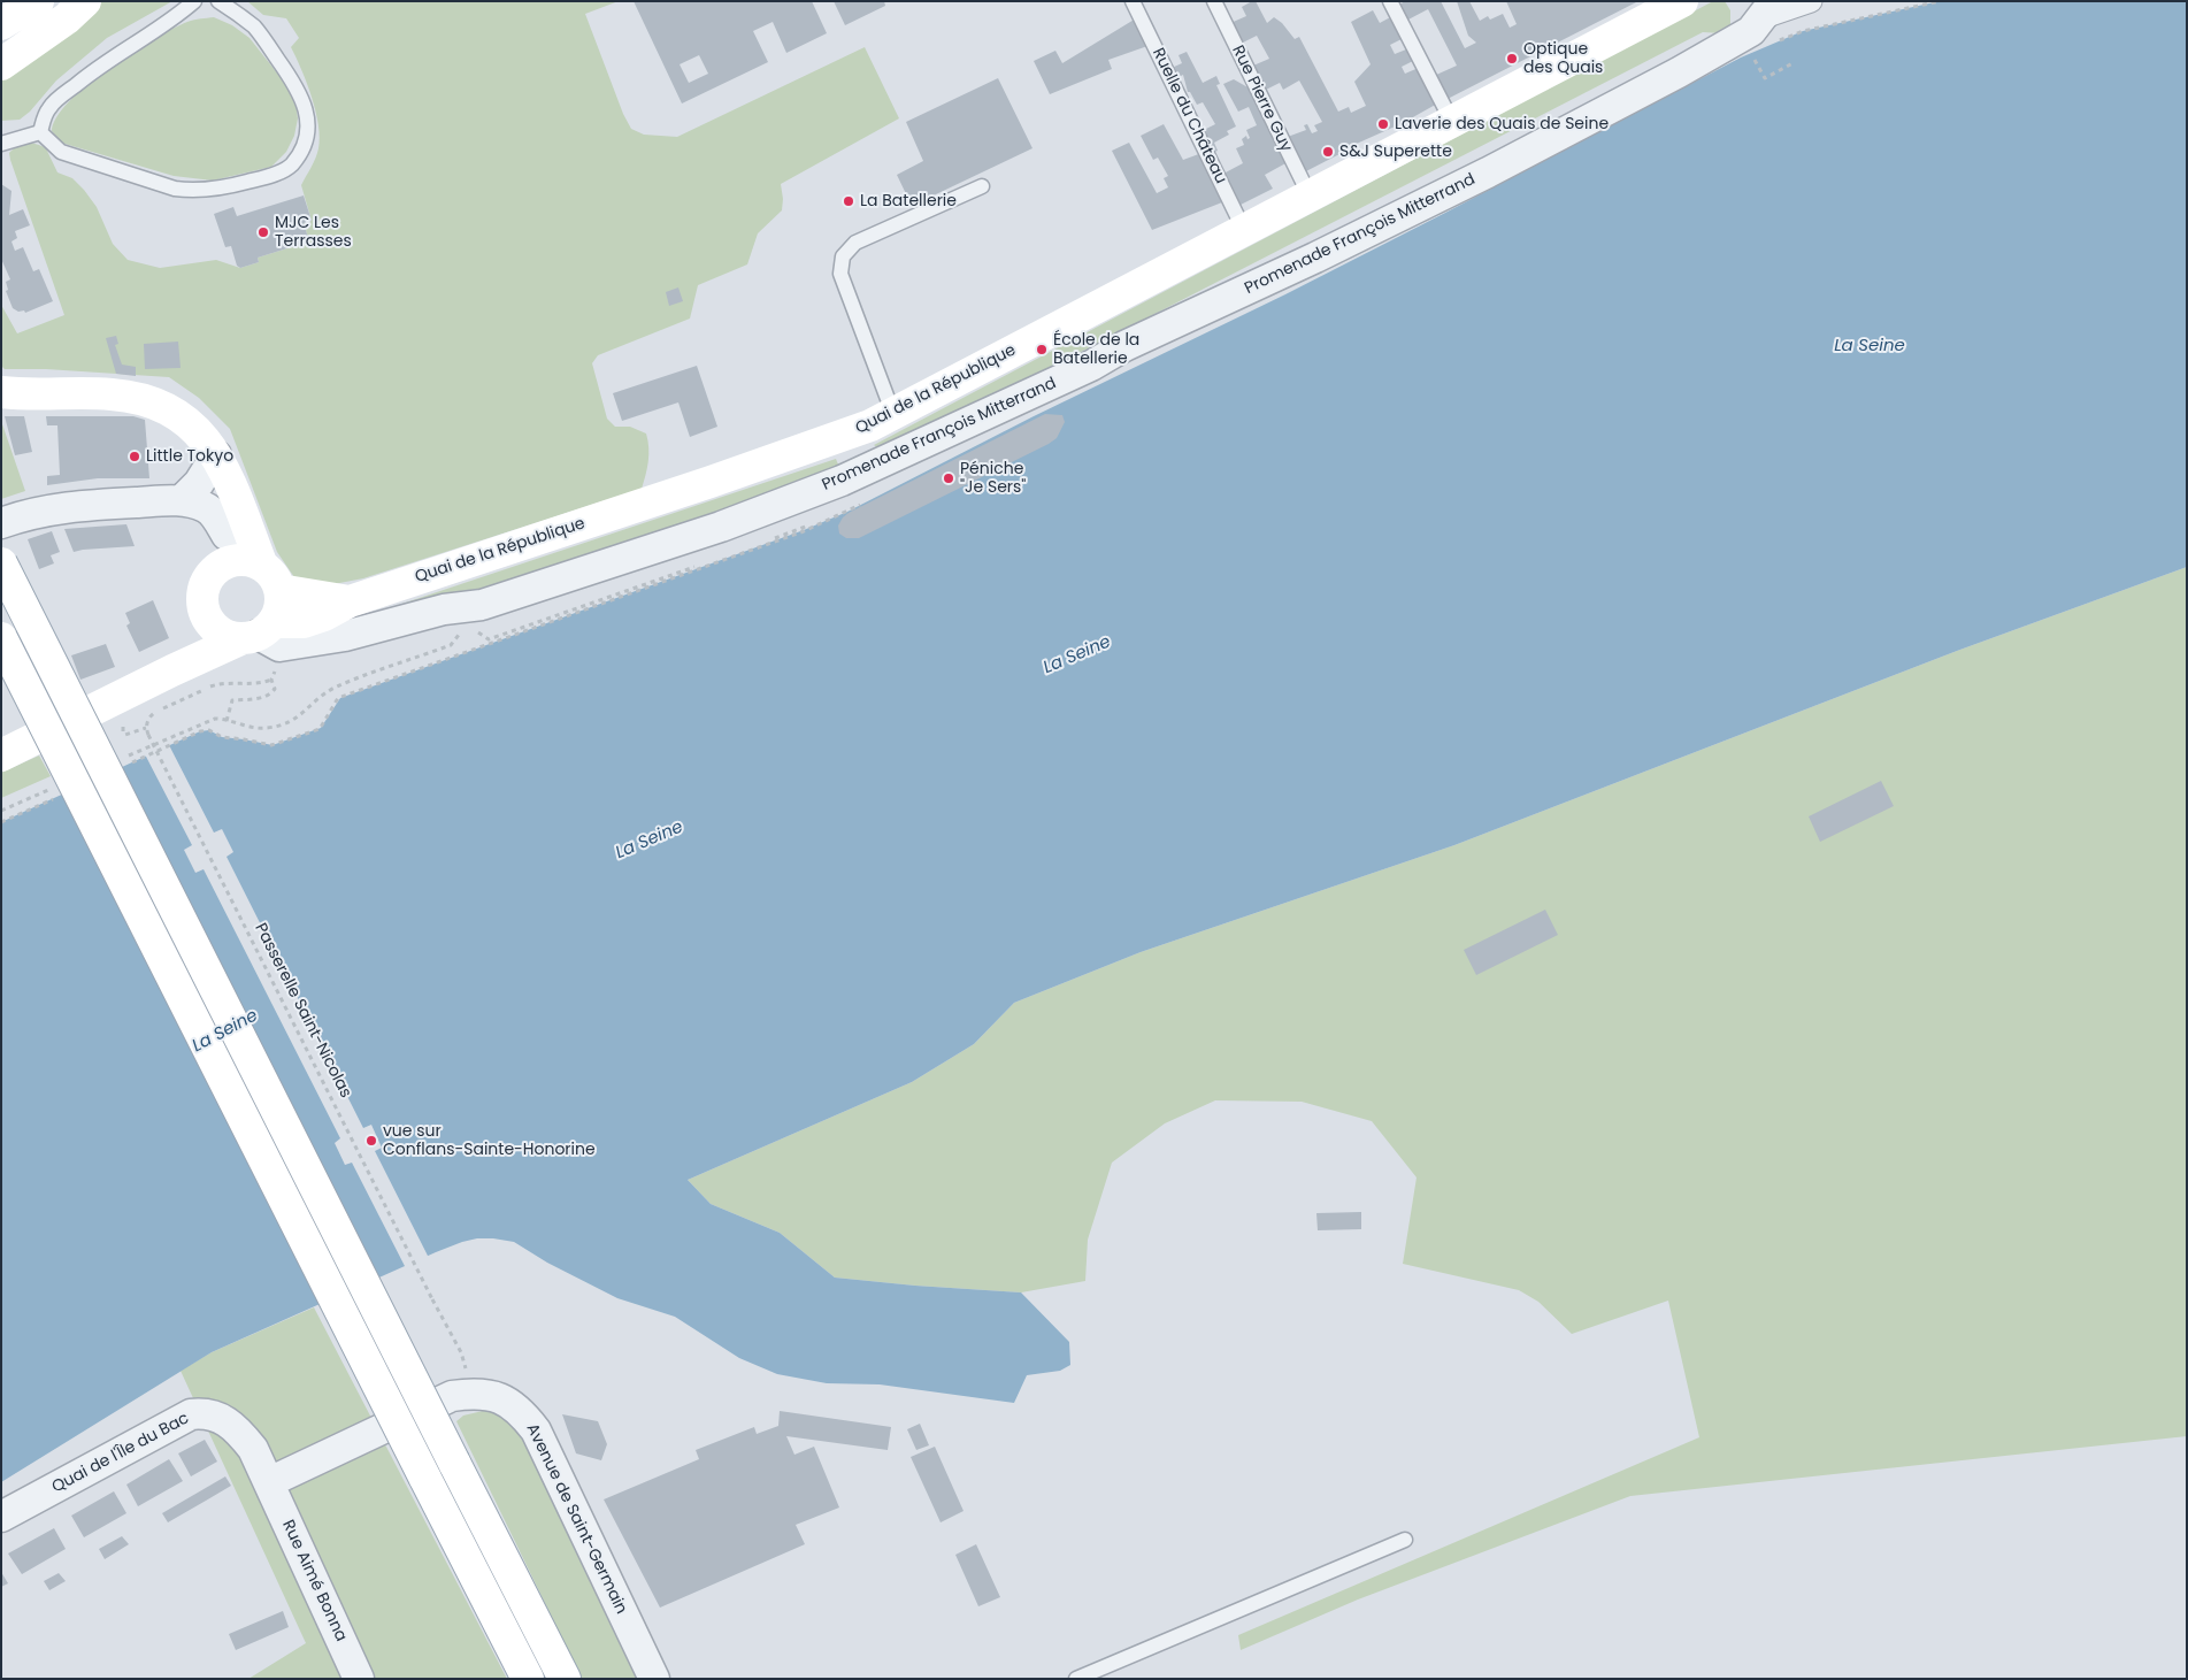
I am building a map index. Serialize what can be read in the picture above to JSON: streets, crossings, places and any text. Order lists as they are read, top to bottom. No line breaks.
{"streets":{"main road":["Quai de la République"],"street":["Promenade François Mitterrand","Quai de l'Île du Bac","Avenue de Saint-Germain","Rue Aimé Bonna"],"lane":["Rue Pierre Guy","Ruelle du Château"],"path":["Passerelle Saint-Nicolas"]},"crossings":[["Rue Pierre Guy","Quai de la République"],["Ruelle du Château","Quai de la République"],["Promenade François Mitterrand","Quai de la République"],["Passerelle Saint-Nicolas","Avenue de Saint-Germain"],["Quai de l'Île du Bac","Rue Aimé Bonna"]],"water":["La Seine"],"places":["Optique des Quais","Laverie des Quais de Seine","S&J Superette","La Batellerie","MJC Les Terrasses","École de la Batellerie","Little Tokyo","Péniche \"Je Sers\"","vue sur Conflans-Sainte-Honorine"]}
